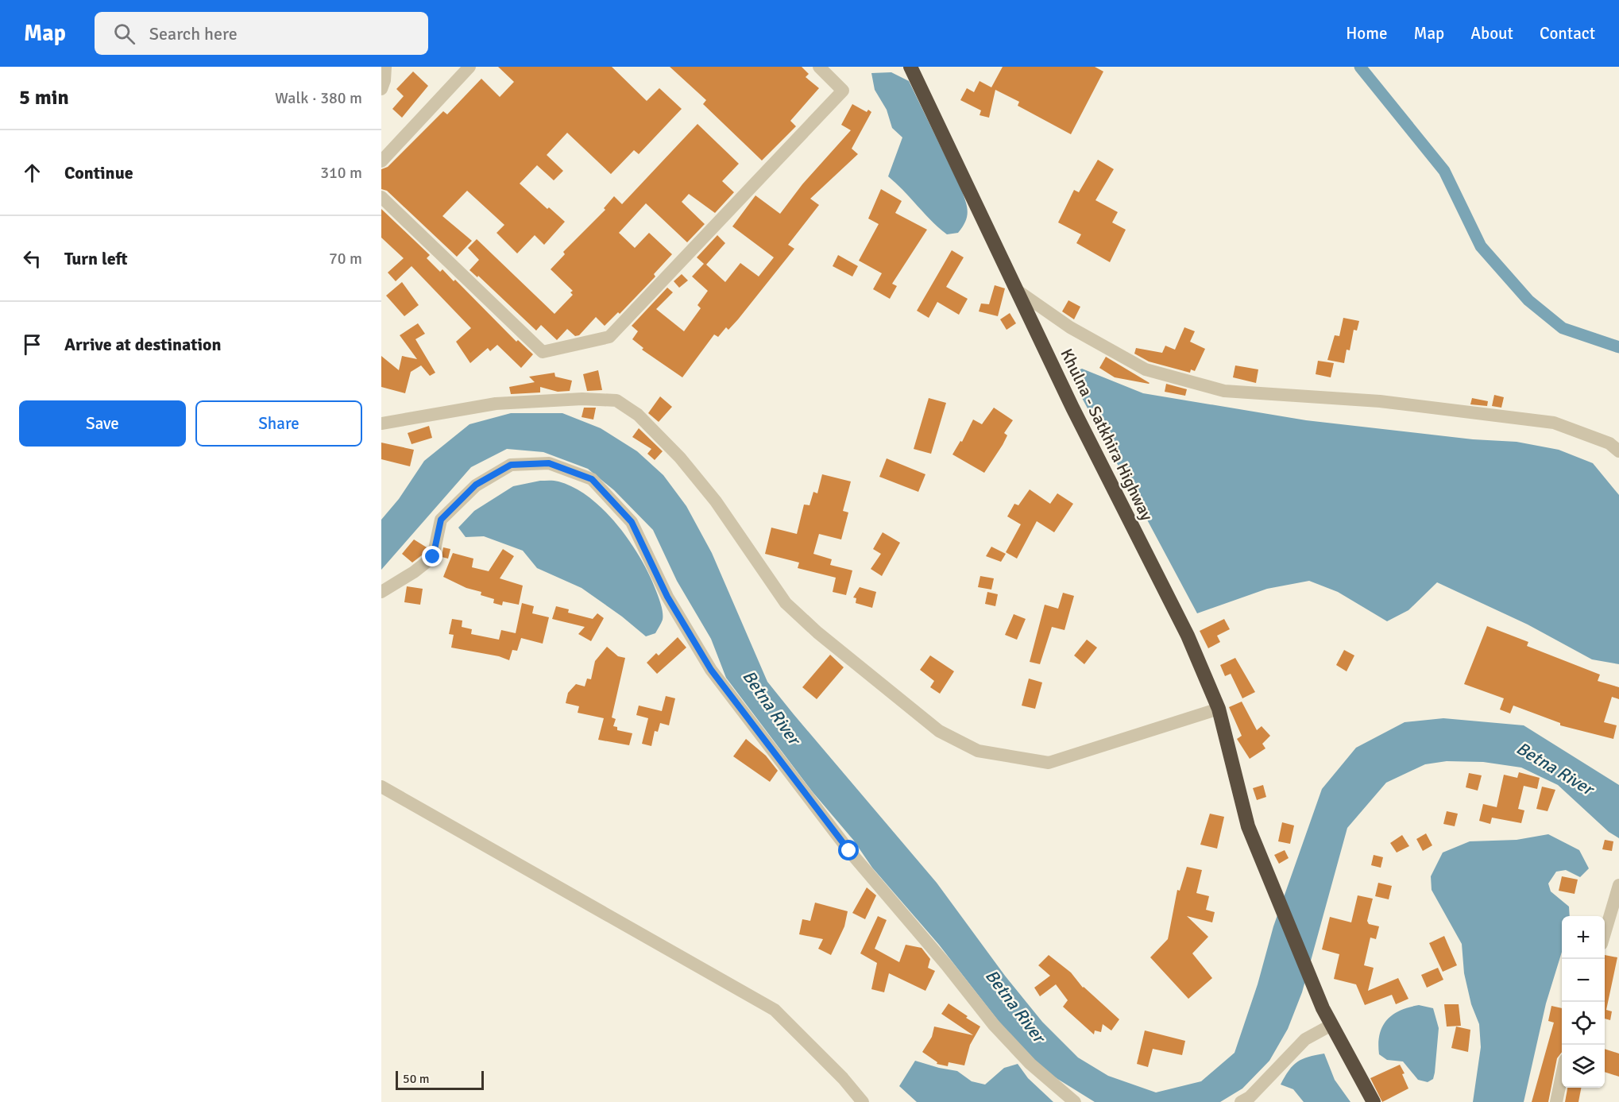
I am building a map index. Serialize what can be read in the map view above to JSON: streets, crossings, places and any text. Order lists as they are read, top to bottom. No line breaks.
{"streets":{"highway":["Khulna - Satkhira Highway"]},"water":["Betna River"],"scale_bar":"50 m","page":{"header":"Map","search":"Search here","nav":["Home","Map","About","Contact"],"heading":["5 min","Walk · 380 m"],"list":[["Continue","310 m"],["Turn left","70 m"],"Arrive at destination"],"buttons":["Save","Share"],"map_buttons":["+","−"],"scale":"50 m"}}
